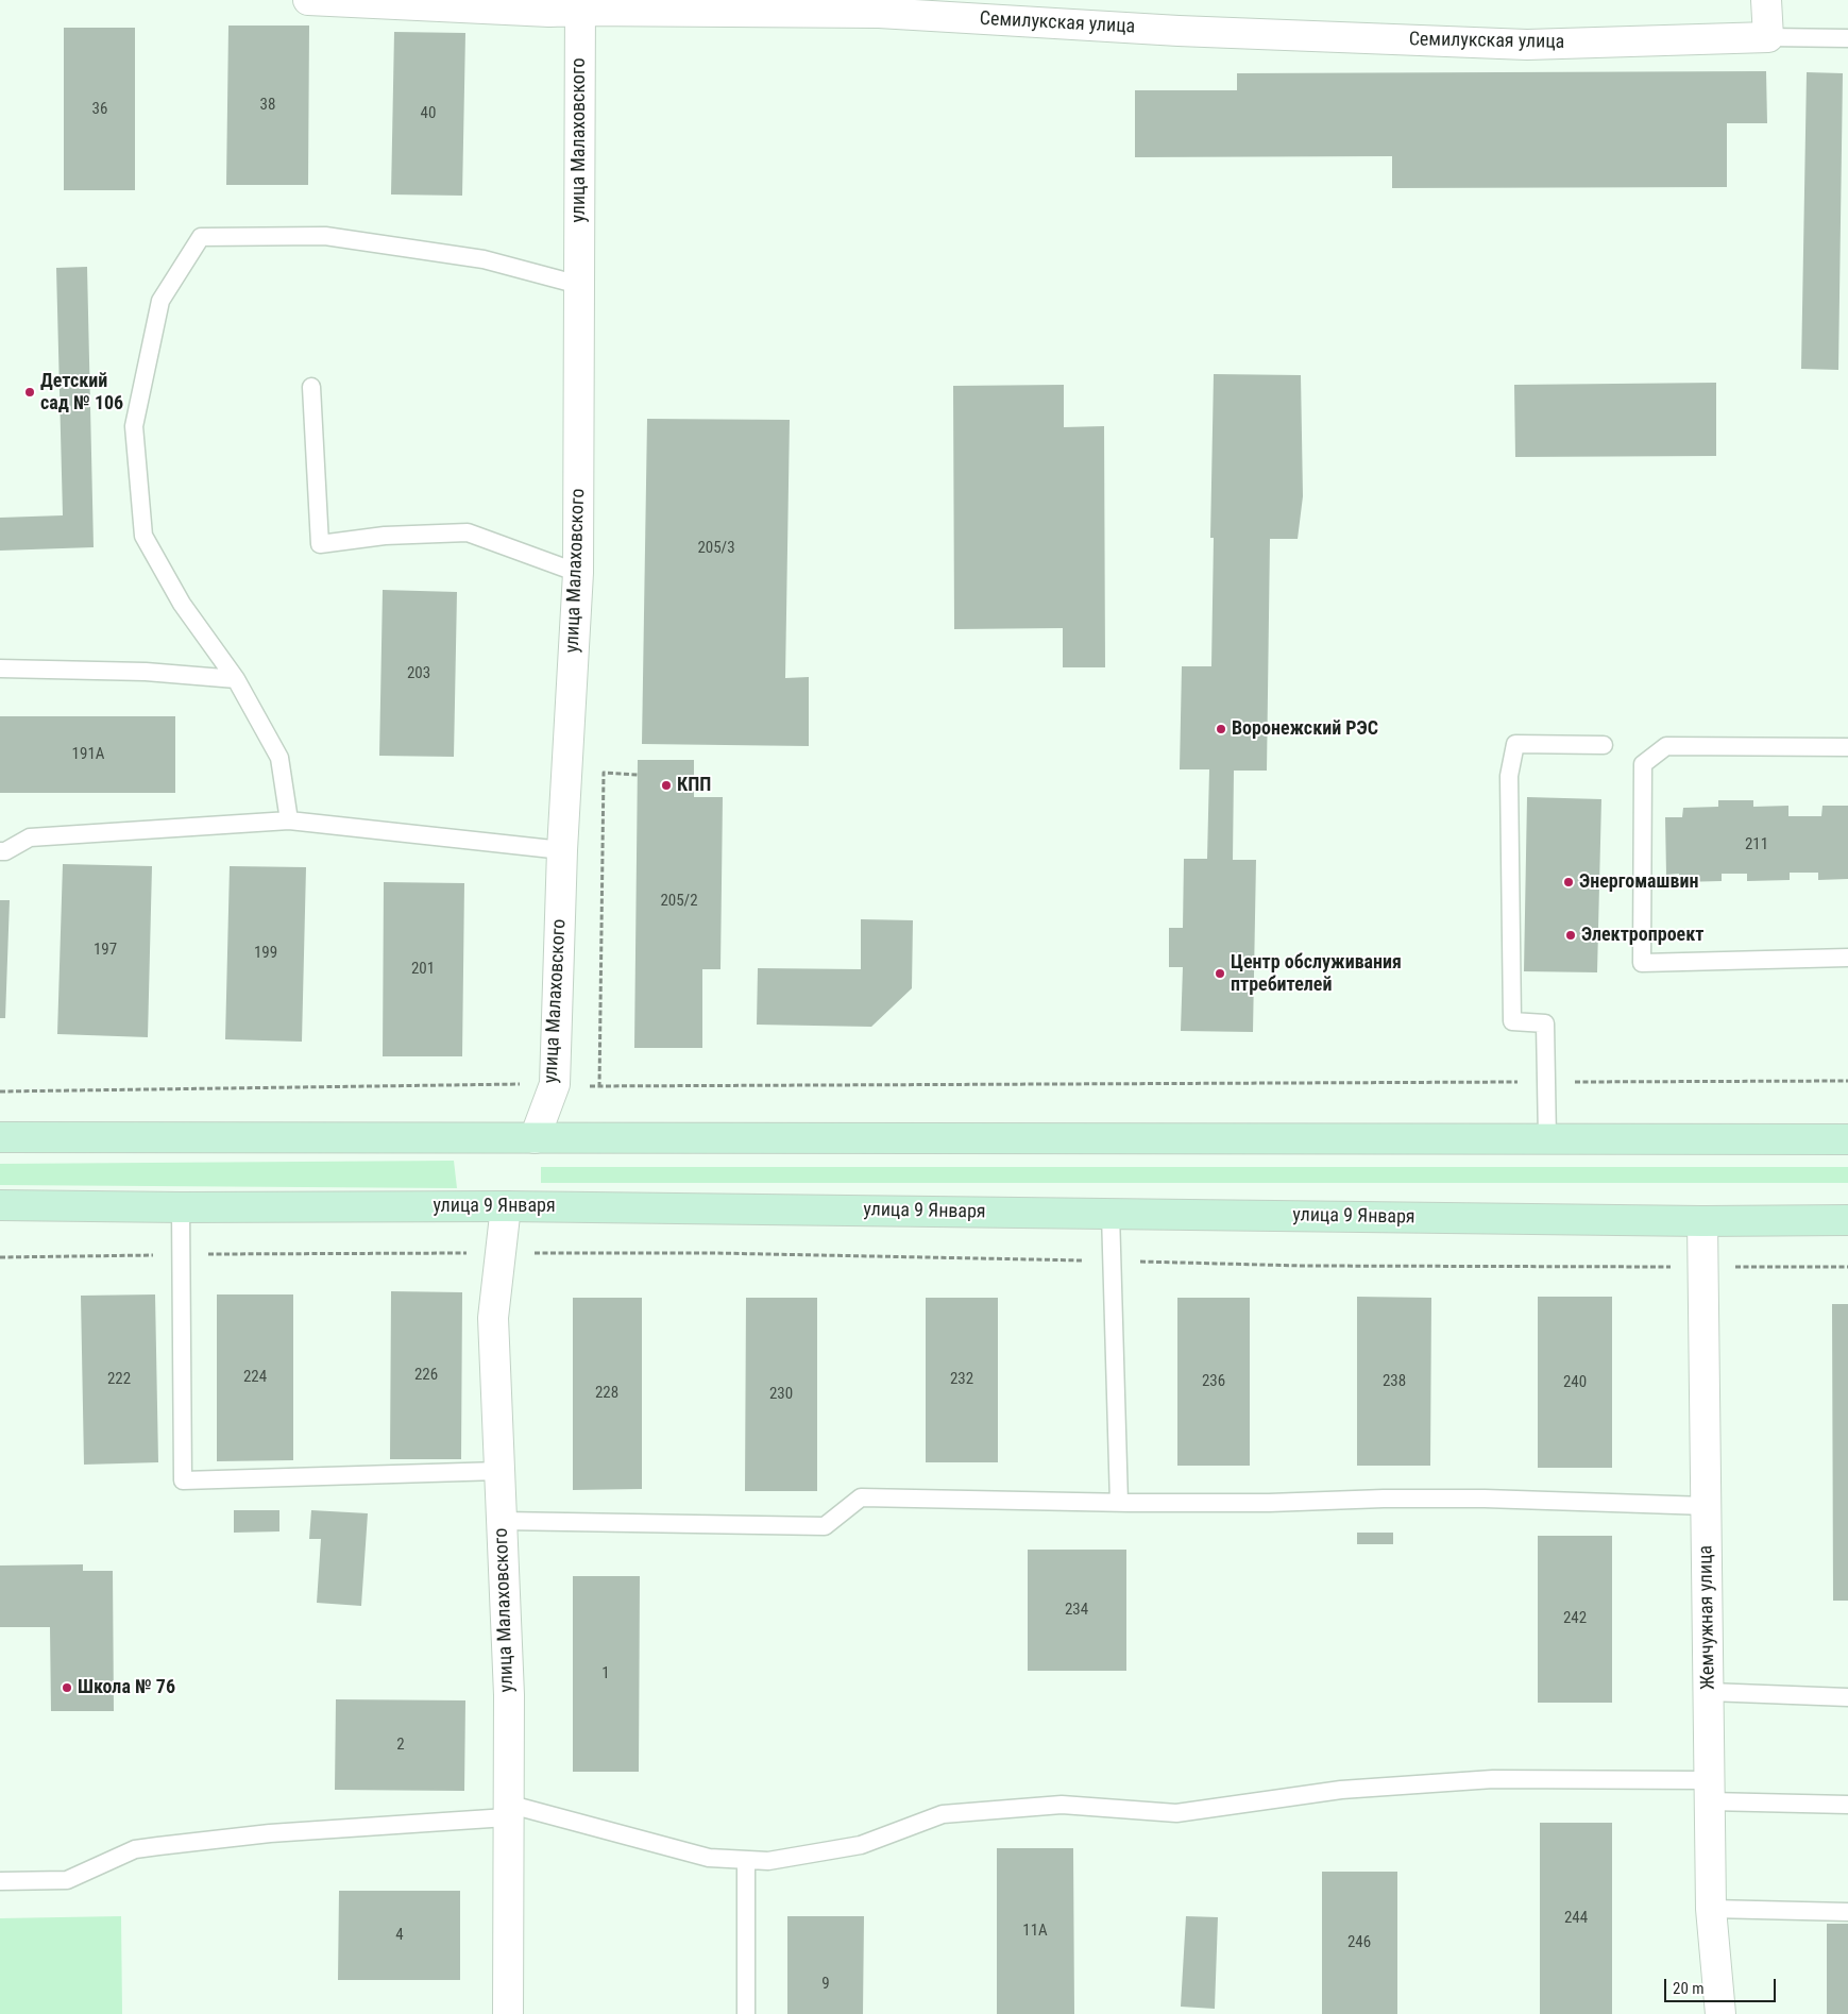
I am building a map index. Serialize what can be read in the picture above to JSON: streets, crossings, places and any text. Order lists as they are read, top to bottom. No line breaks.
{"streets":{"main road":["улица 9 Января"],"street":["Семилукская улица","улица Малаховского","Жемчужная улица"]},"crossings":[["Семилукская улица","улица Малаховского"],["улица Малаховского","улица 9 Января"],["улица 9 Января","Жемчужная улица"]],"places":["Детский сад № 106","Воронежский РЭС","КПП","Энергомашвин","Электропроект","Центр обслуживания птребителей","Школа № 76"],"house_numbers":["38","36","40","205/3","203","191А","211","205/2","197","199","201","226","224","222","232","236","238","240","228","230","234","242","1","2","244","11А","4","246","9"],"scale_bar":"20 m"}
